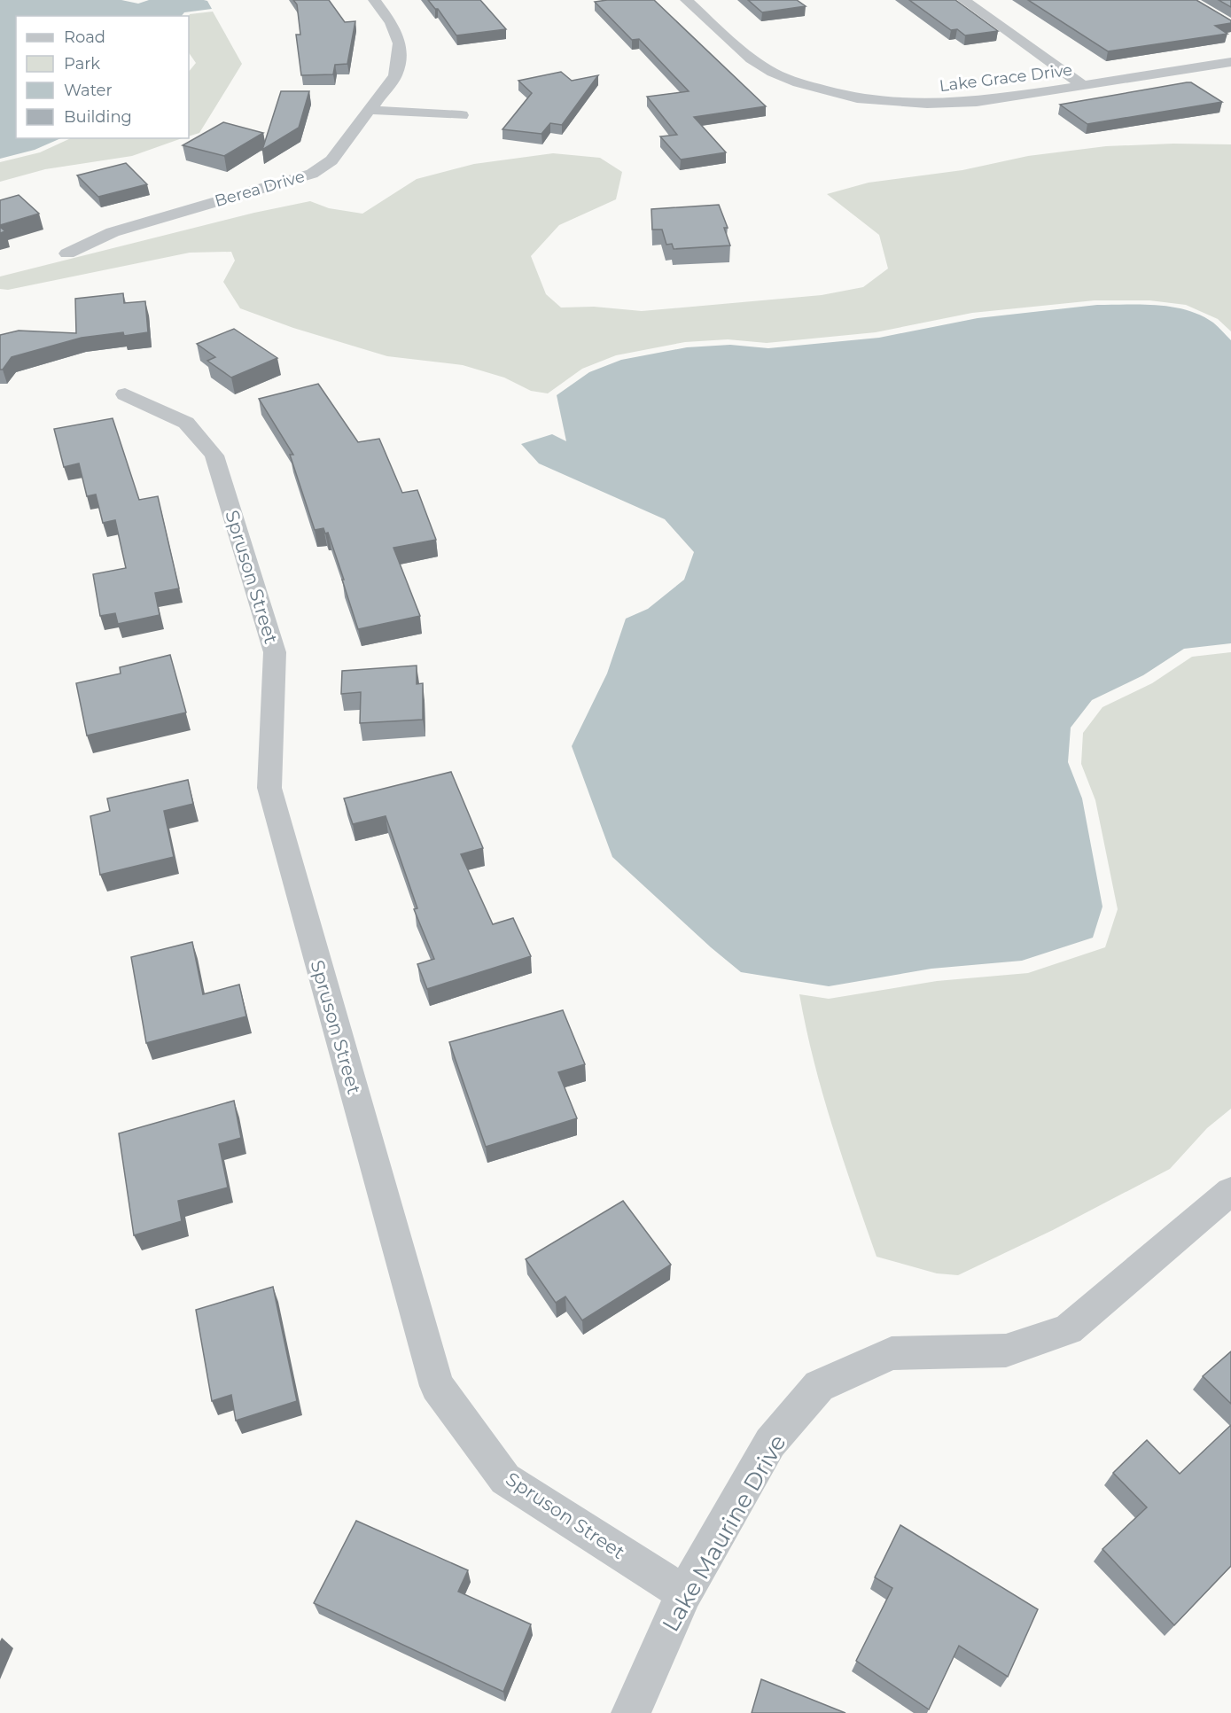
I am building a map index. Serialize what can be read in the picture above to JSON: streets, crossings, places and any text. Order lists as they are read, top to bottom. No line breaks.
{"streets":{"street":["Lake Grace Drive","Berea Drive","Spruson Street","Lake Maurine Drive"]},"crossings":[["Spruson Street","Lake Maurine Drive"]],"legend":["Road","Park","Water","Building"]}
